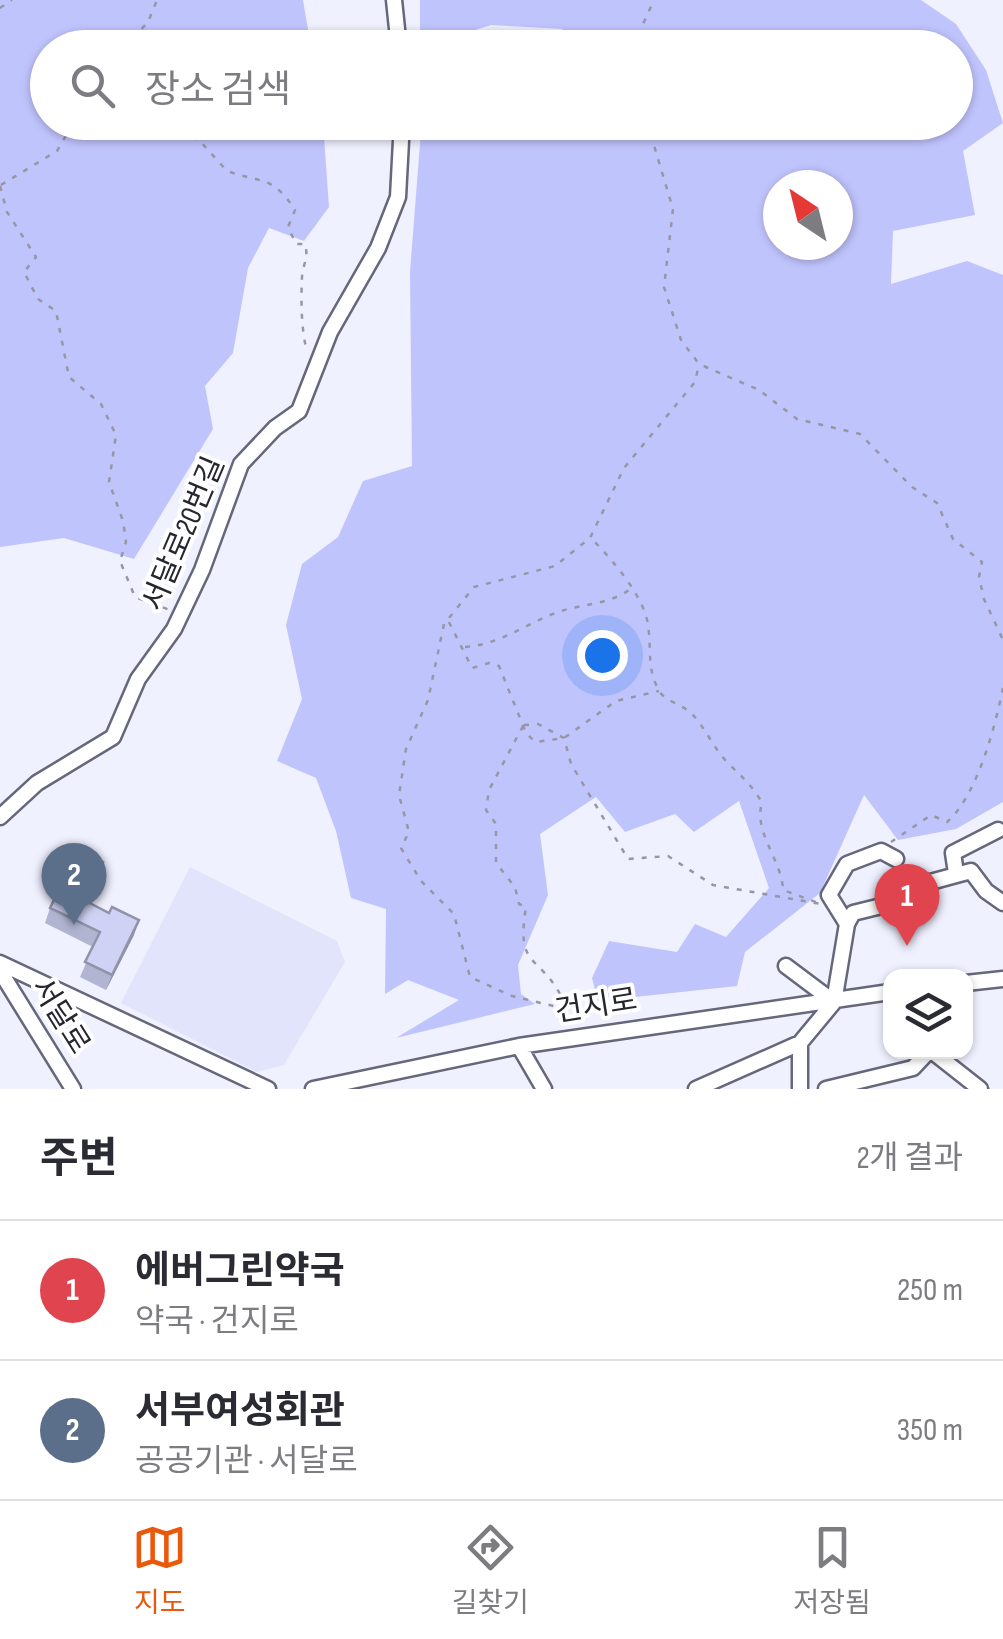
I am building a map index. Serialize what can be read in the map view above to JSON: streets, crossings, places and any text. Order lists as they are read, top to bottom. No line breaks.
{"streets":{"street":["서달로20번길","건지로","서달로"]},"north":"top left","page":{"search":"장소 검색","pins":["2","1"],"heading":["주변","2개 결과"],"list":[{"mark":"1","name":"에버그린약국","note":"약국 · 건지로","value":"250 m"},{"mark":"2","name":"서부여성회관","note":"공공기관 · 서달로","value":"350 m"}],"nav":["지도","길찾기","저장됨"]}}
